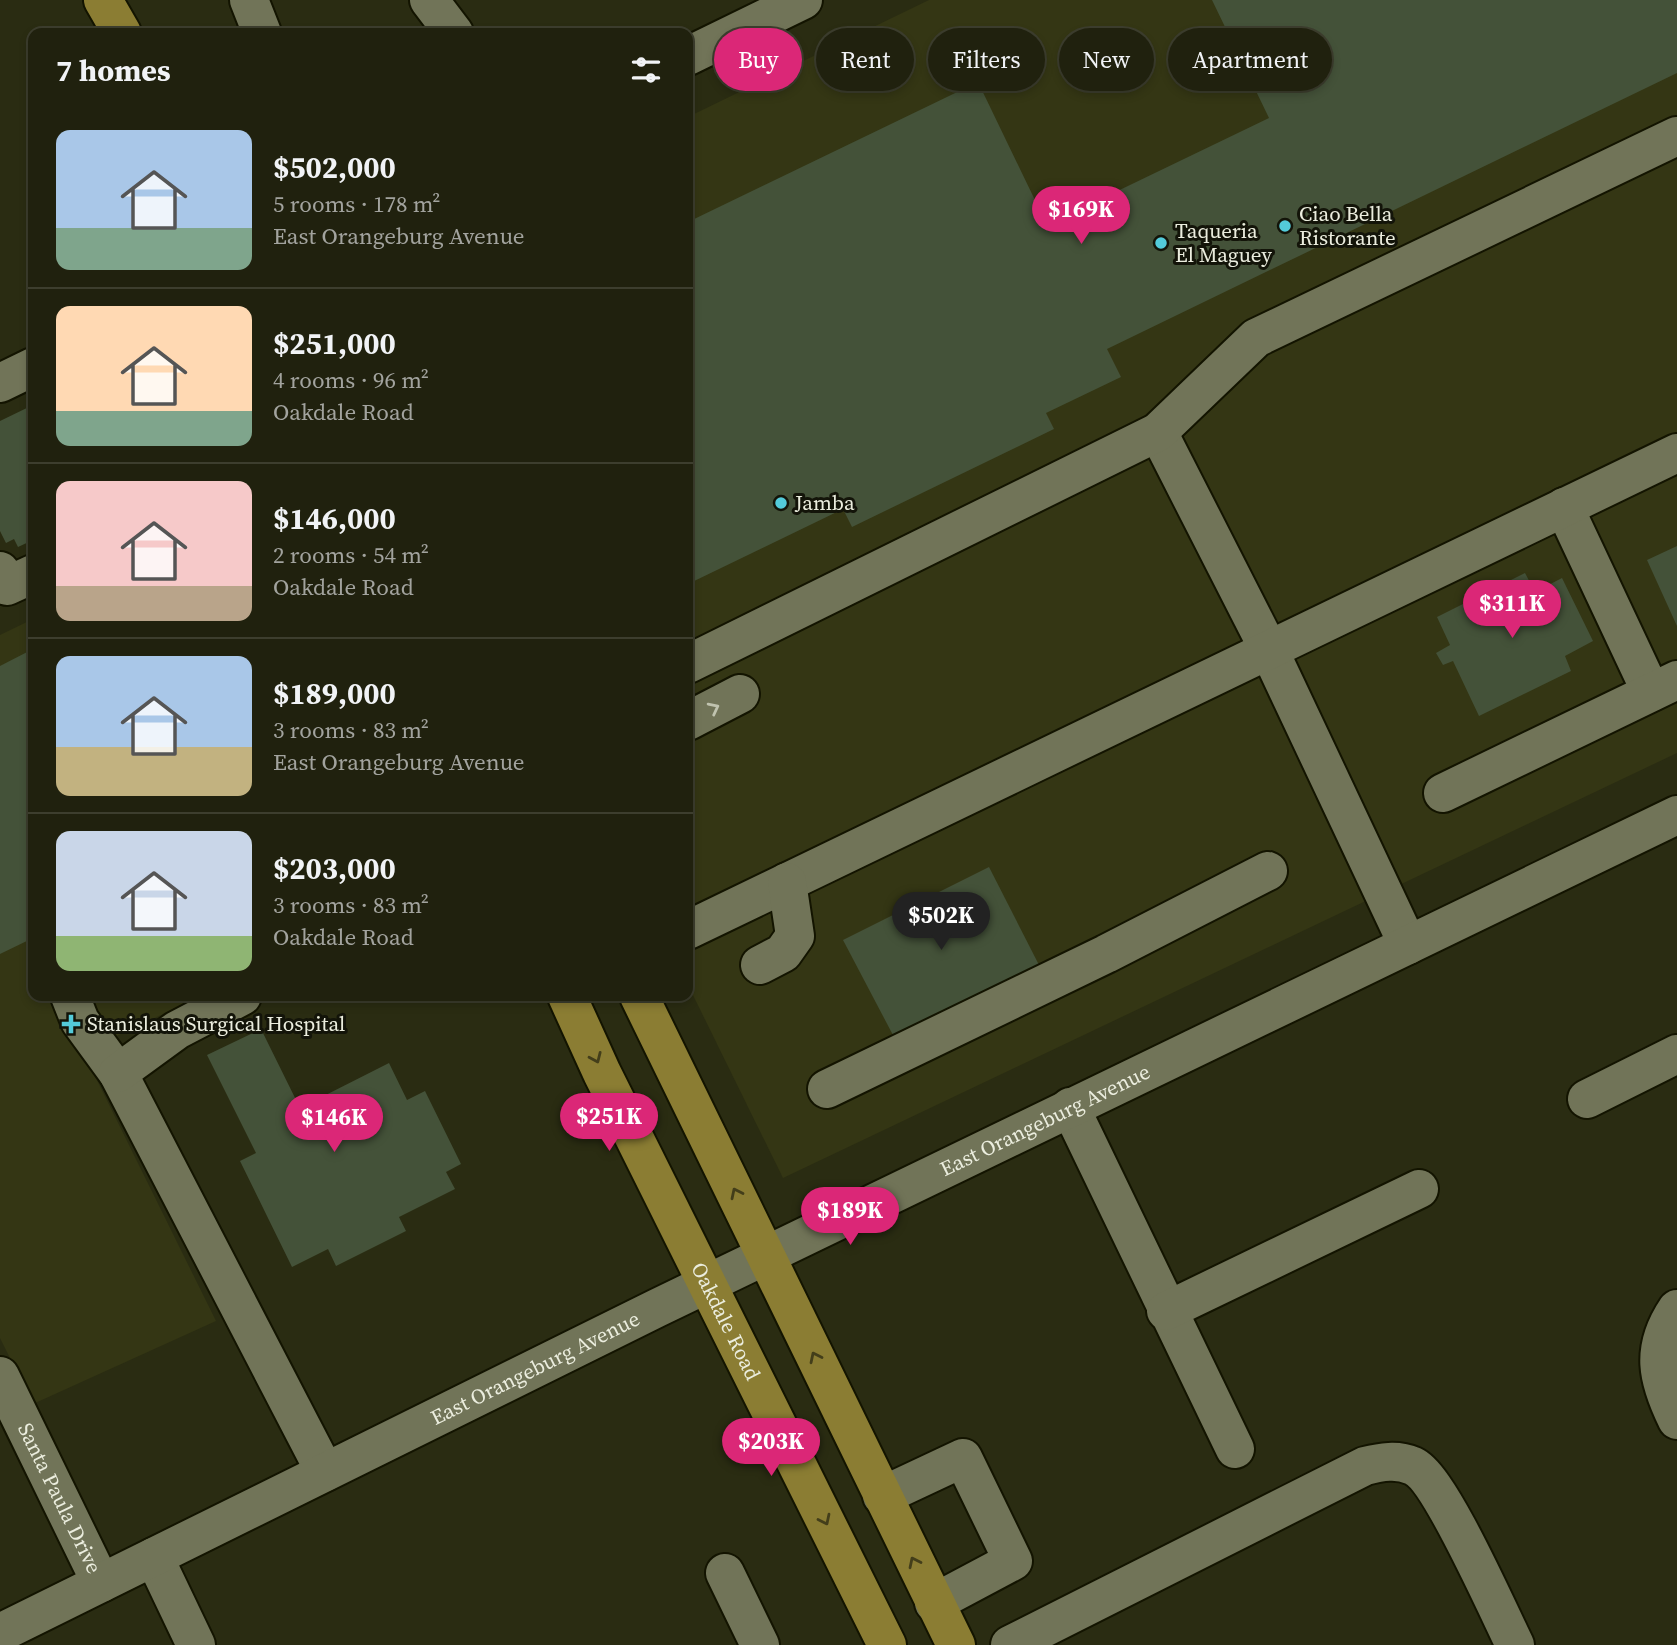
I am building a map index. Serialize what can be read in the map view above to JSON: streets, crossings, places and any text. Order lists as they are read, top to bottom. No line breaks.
{"streets":{"main road":["Oakdale Road"],"street":["East Orangeburg Avenue","Santa Paula Drive"]},"crossings":[["East Orangeburg Avenue","Oakdale Road"],["East Orangeburg Avenue","Santa Paula Drive"]],"places":{"other":["Ciao Bella Ristorante","Taqueria El Maguey","Jamba"],"health":["Stanislaus Surgical Hospital"]},"page":{"chip":["Buy","Rent","Filters","New","Apartment"],"heading":"7 homes","list":[{"name":"$502,000","note":"5 rooms · 178 m² · East Orangeburg Avenue"},{"name":"$251,000","note":"4 rooms · 96 m² · Oakdale Road"},{"name":"$146,000","note":"2 rooms · 54 m² · Oakdale Road"},{"name":"$189,000","note":"3 rooms · 83 m² · East Orangeburg Avenue"},{"name":"$203,000","note":"3 rooms · 83 m² · Oakdale Road"}],"price":["$169K","$311K","$502K","$251K","$146K","$189K","$203K"]}}
